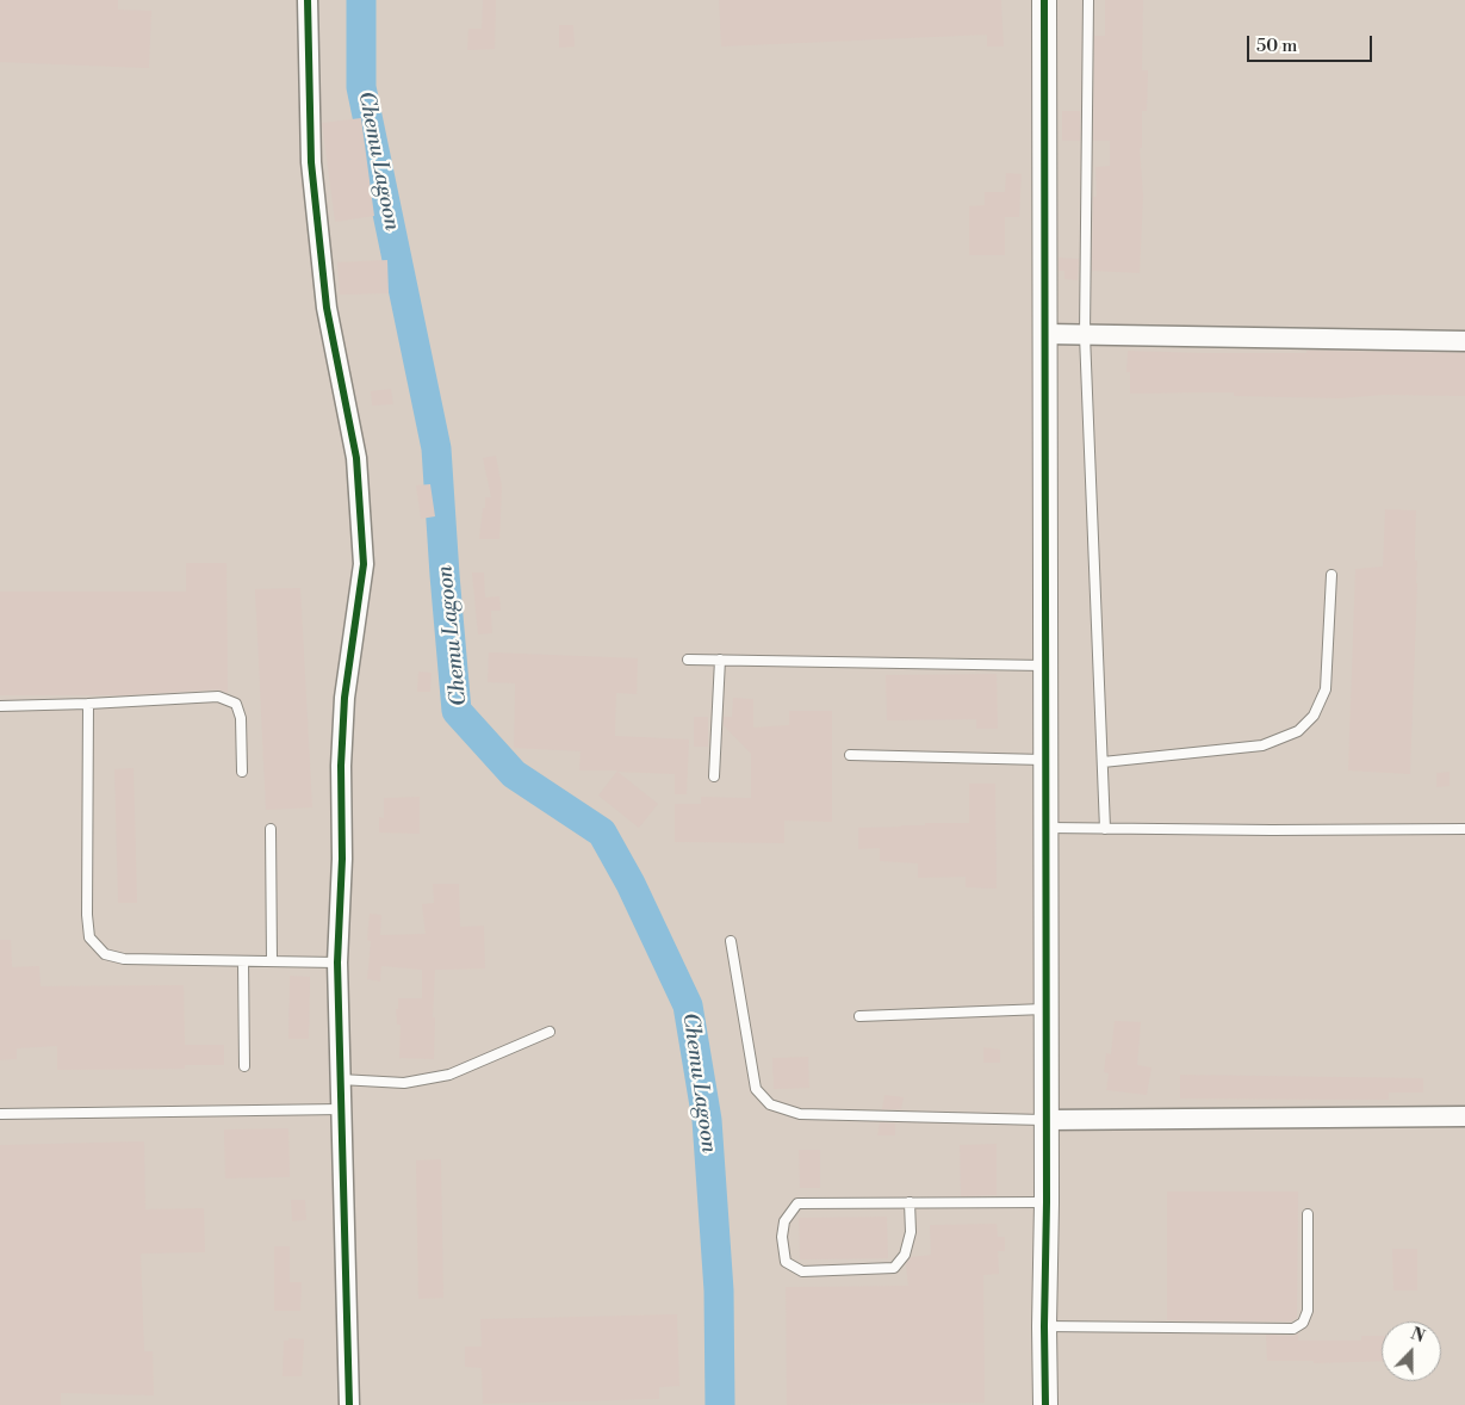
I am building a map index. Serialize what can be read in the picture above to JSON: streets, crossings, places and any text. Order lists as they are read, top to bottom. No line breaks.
{"water":["Chemu Lagoon"],"scale_bar":"50 m","north":"top"}
